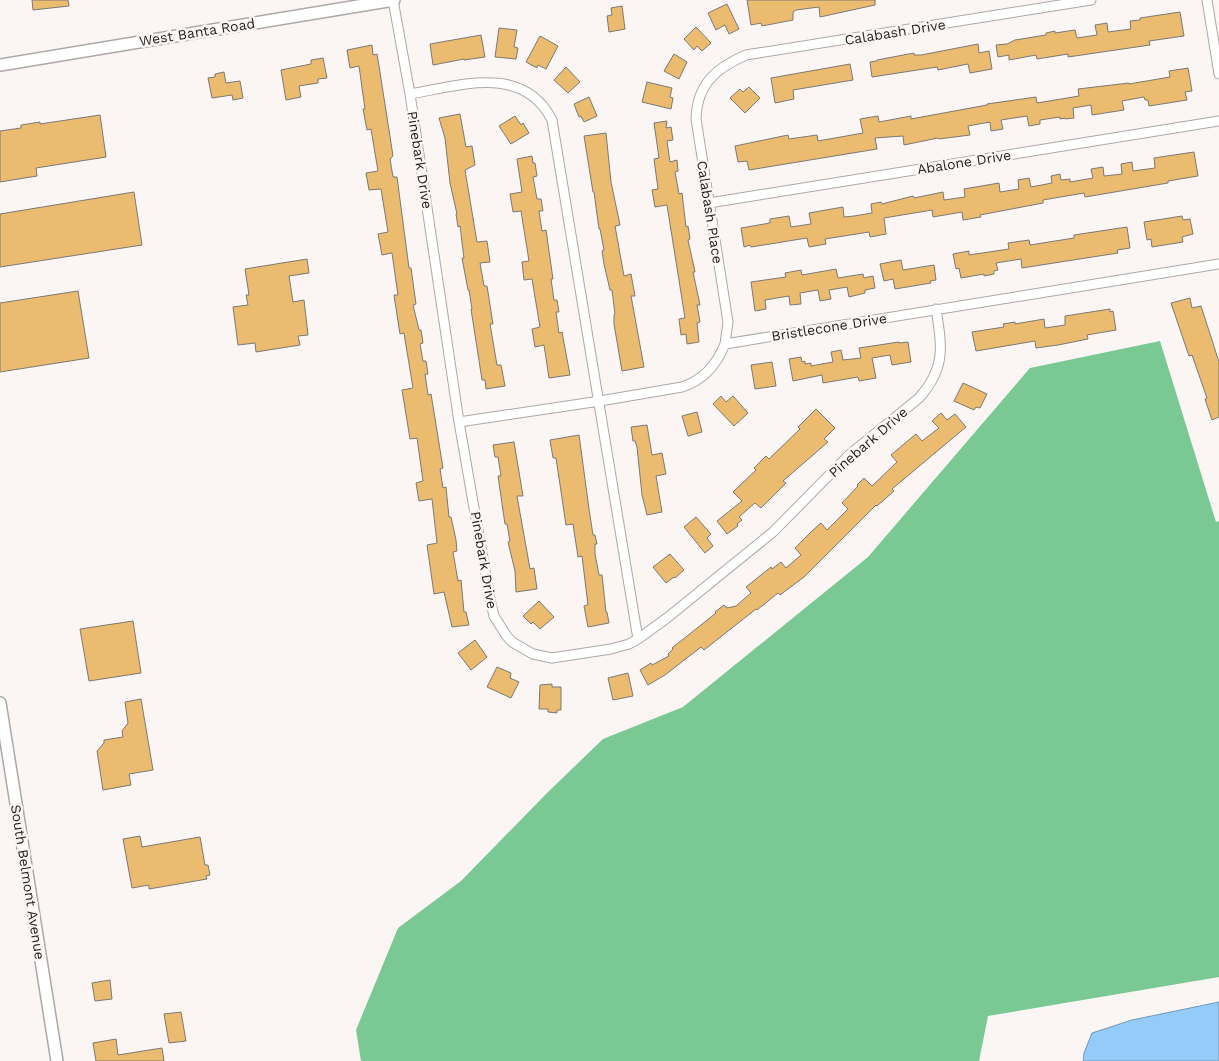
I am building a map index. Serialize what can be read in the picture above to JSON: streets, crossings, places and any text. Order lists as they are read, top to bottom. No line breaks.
{"streets":{"street":["West Banta Road","Calabash Drive","Pinebark Drive","Abalone Drive","Calabash Place","Bristlecone Drive","South Belmont Avenue"]},"crossings":[["West Banta Road","Pinebark Drive"],["Calabash Drive","Calabash Place"],["Pinebark Drive","Bristlecone Drive"],["Abalone Drive","Calabash Place"],["Calabash Place","Bristlecone Drive"]]}
